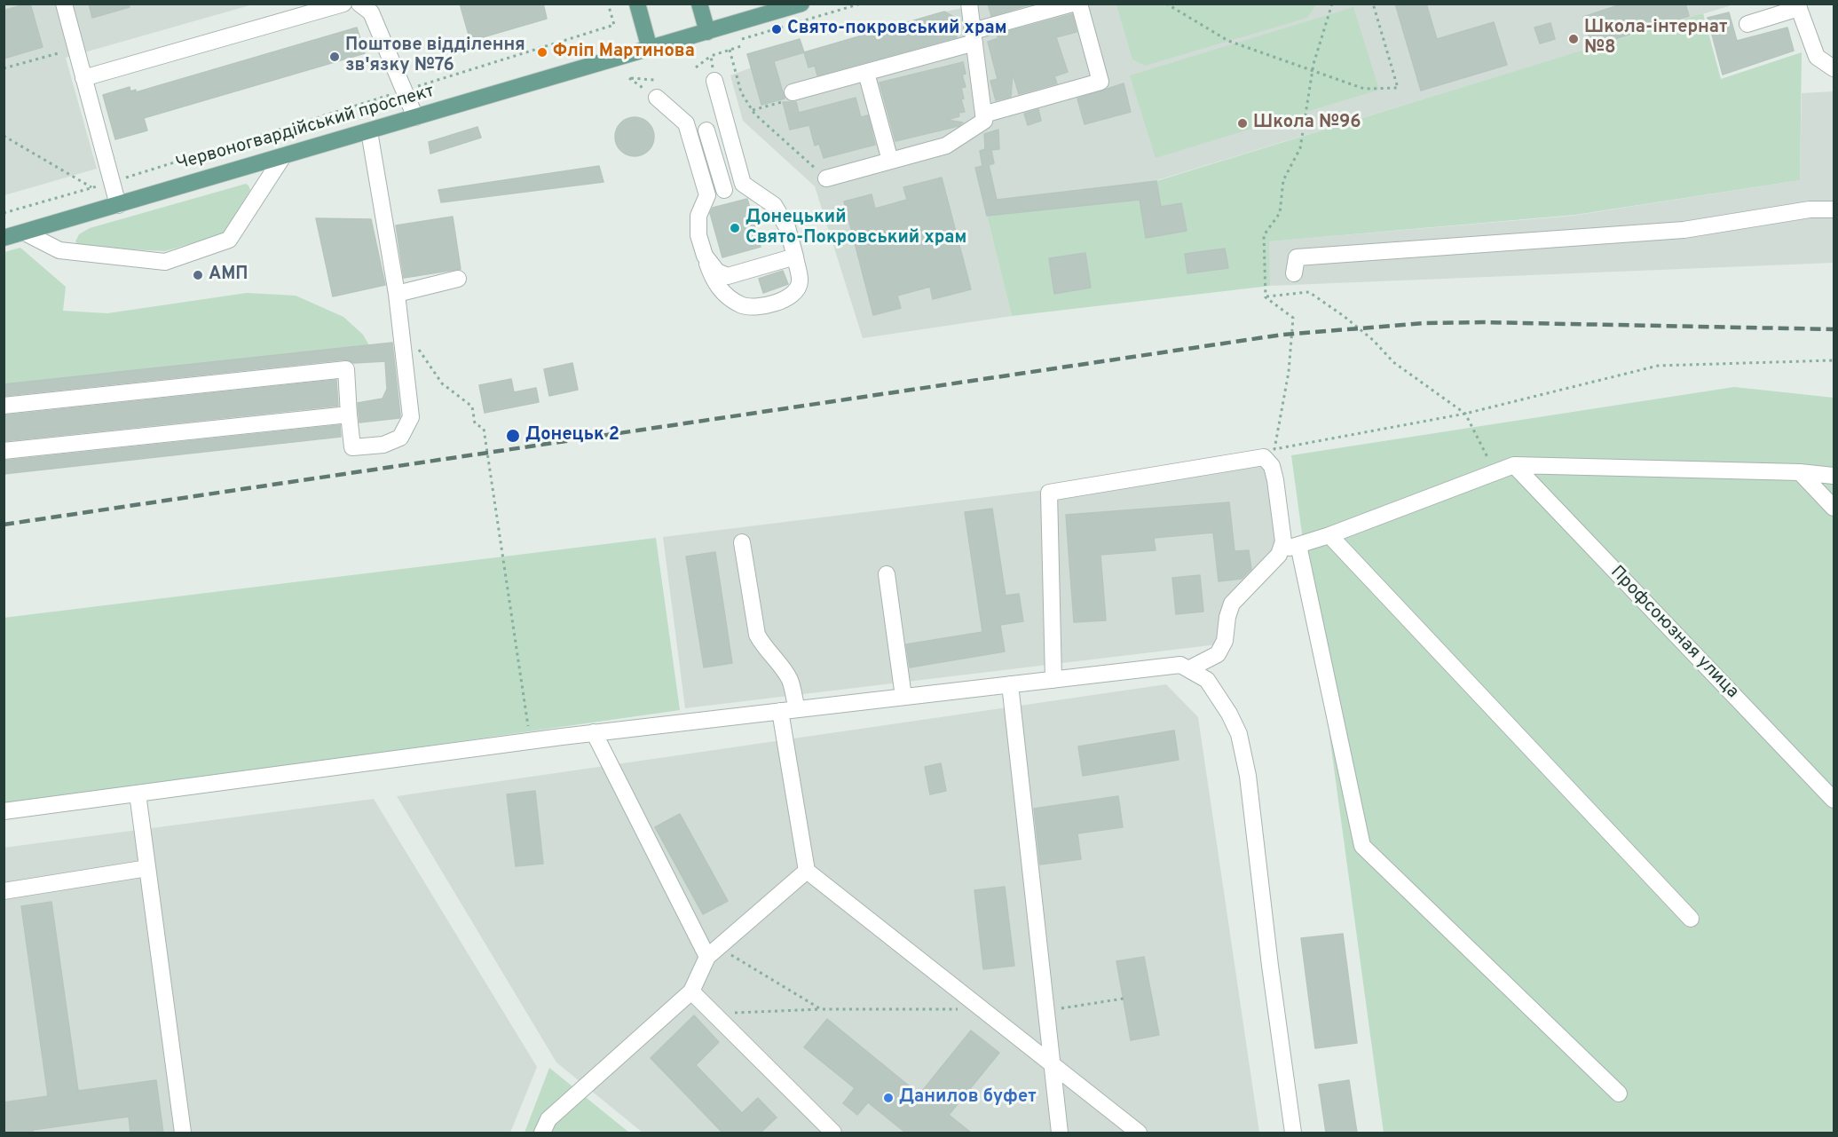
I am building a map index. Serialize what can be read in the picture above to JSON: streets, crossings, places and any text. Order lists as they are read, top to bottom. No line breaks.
{"streets":{"main road":["Червоногвардійський проспект"],"street":["Профсоюзная улица"]},"places":["Свято-покровський храм","Школа-інтернат №8","Фліп Мартинова","Поштове відділення зв'язку №76","Школа №96","Донецький Свято-Покровський храм","АМП","Донецьк 2","Данилов буфет"]}
